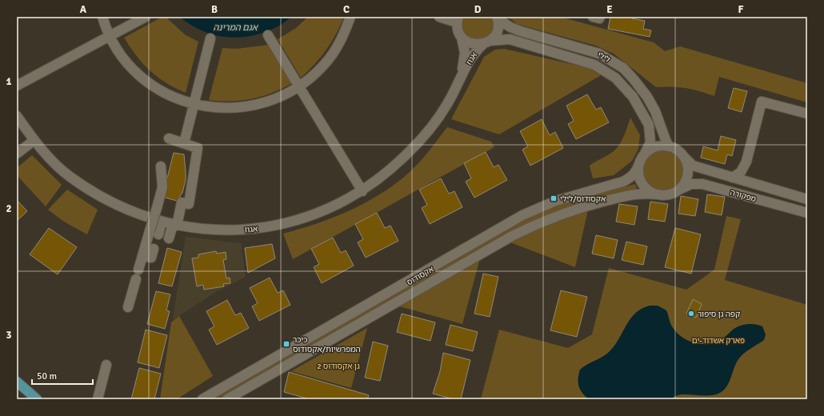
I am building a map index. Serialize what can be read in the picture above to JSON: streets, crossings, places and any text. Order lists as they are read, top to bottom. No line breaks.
{"streets":{"street":["לילי","אגוז","מפקורה","אקסודוס"]},"crossings":[["לילי","אגוז"],["לילי","מפקורה"],["לילי","אקסודוס"],["מפקורה","אקסודוס"]],"water":["אגם המרינה"],"parks":["פארק אשדוד-ים","גן אקסודוס 2"],"places":{"transit":["אקסודוס/לילי","כיכר המפרשיות/אקסודוס"],"other":["קפה גן סיפור"]},"scale_bar":"50 m","grid":{"columns":["A","B","C","D","E","F"],"rows":["1","2","3"]}}
